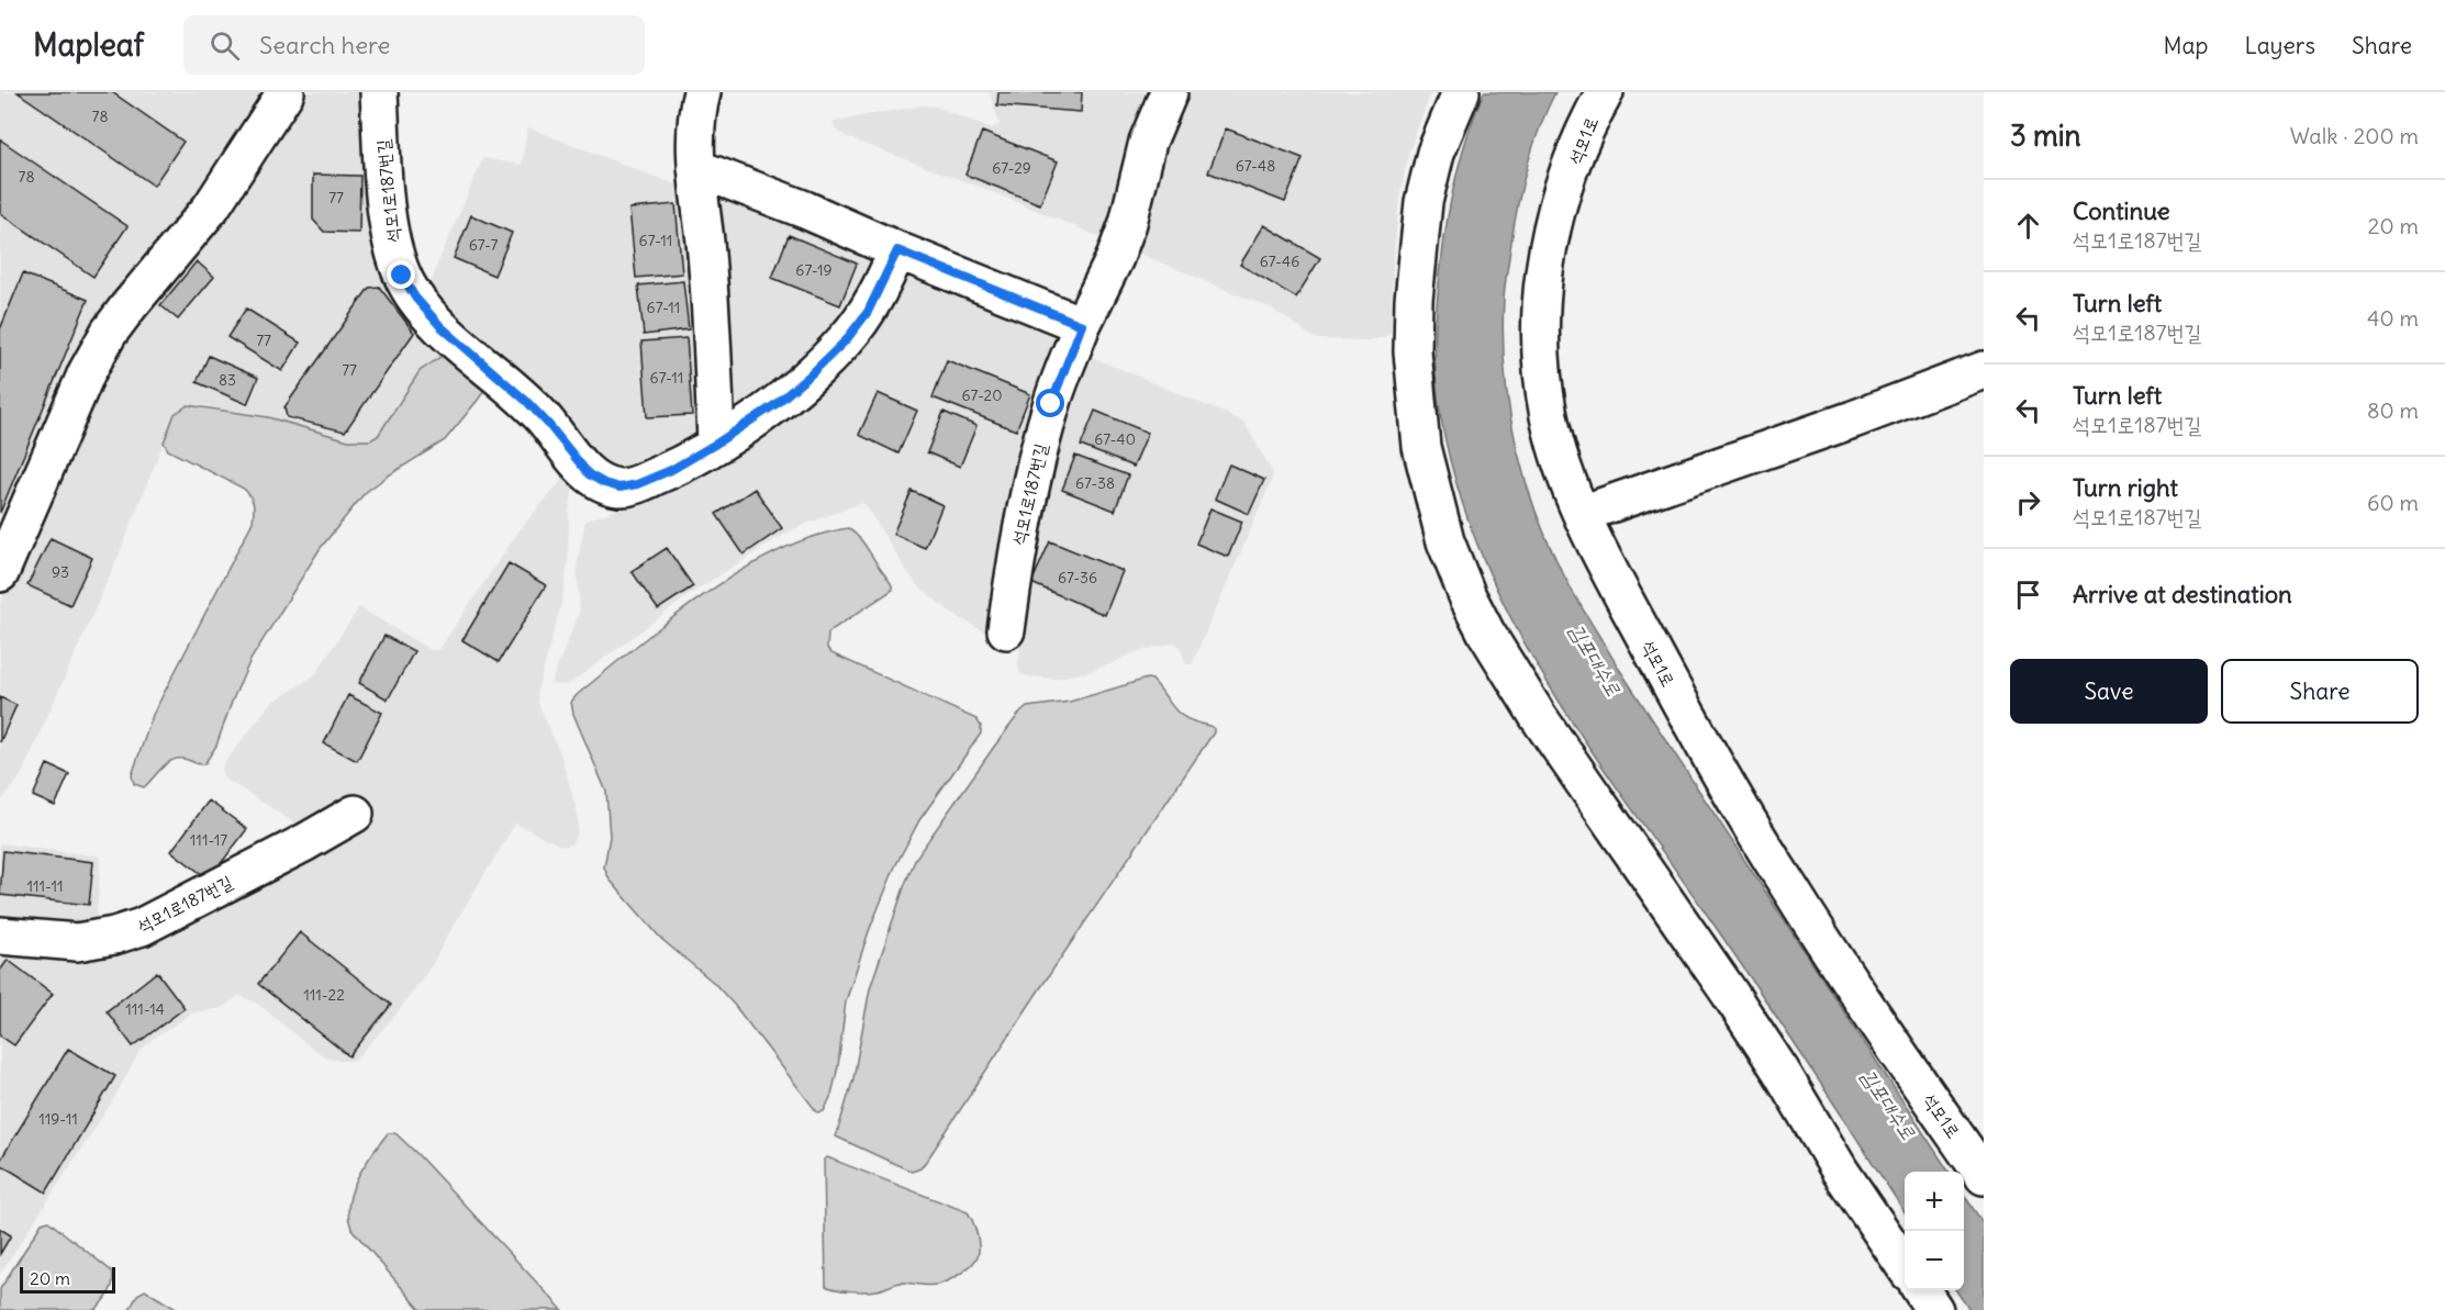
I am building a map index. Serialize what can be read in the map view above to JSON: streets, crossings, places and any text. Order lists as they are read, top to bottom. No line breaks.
{"streets":{"lane":["석모1로","석모1로187번길"]},"water":["김포대수로"],"house_numbers":["78","67-48","67-29","78","77","67-11","67-7","67-46","67-19","67-11","77","77","67-11","83","67-20","67-40","67-38","93","67-36","111-17","111-11","111-22","111-14","119-11"],"scale_bar":"20 m","page":{"header":"Mapleaf","search":"Search here","nav":["Map","Layers","Share"],"heading":["3 min","Walk · 200 m"],"list":[["Continue","석모1로187번길","20 m"],["Turn left","석모1로187번길","40 m"],["Turn left","석모1로187번길","80 m"],["Turn right","석모1로187번길","60 m"],"Arrive at destination"],"buttons":["Save","Share"],"map_buttons":["+","−"],"scale":"20 m"}}
